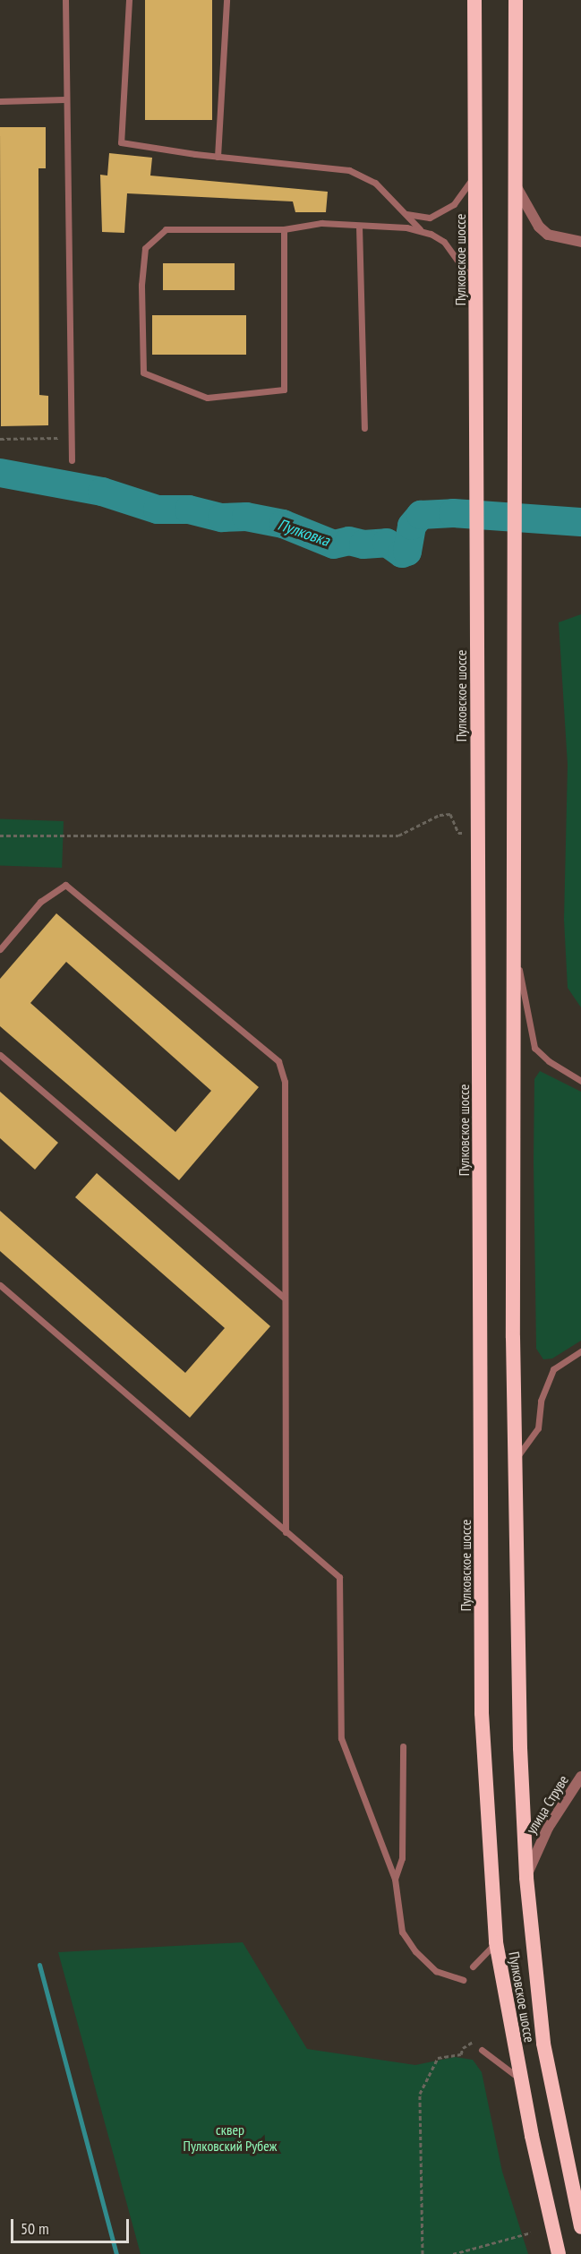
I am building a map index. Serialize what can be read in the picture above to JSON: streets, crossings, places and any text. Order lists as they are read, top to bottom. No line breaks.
{"streets":{"highway":["Пулковское шоссе"],"street":["улица Струве"]},"crossings":[["Пулковское шоссе","улица Струве"]],"water":["Пулковка"],"parks":["сквер Пулковский Рубеж"],"scale_bar":"50 m"}
